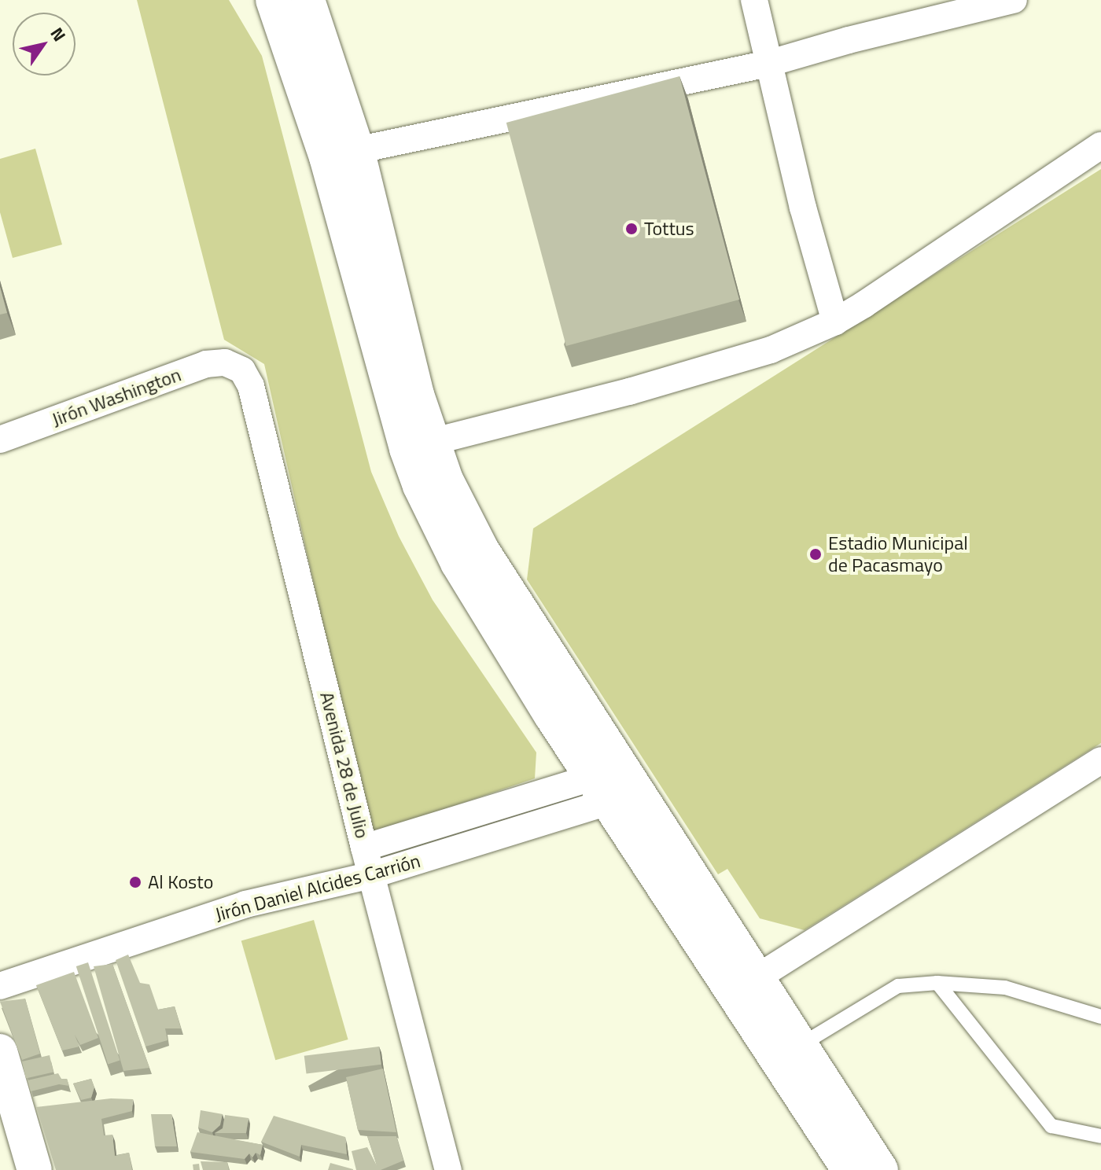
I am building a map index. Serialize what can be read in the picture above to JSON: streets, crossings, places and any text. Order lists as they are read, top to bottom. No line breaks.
{"streets":{"street":["Jirón Washington","Avenida 28 de Julio","Jirón Daniel Alcides Carrión"]},"crossings":[["Jirón Washington","Avenida 28 de Julio"],["Avenida 28 de Julio","Jirón Daniel Alcides Carrión"]],"places":["Tottus","Estadio Municipal de Pacasmayo","Al Kosto"],"north":"top right"}
